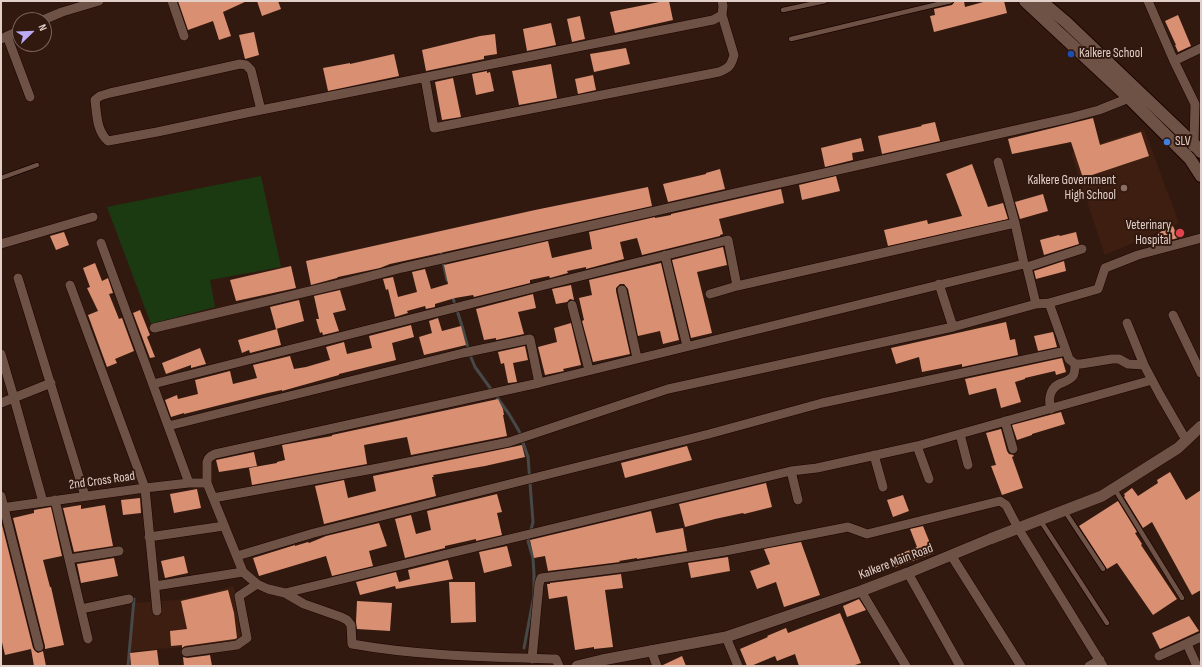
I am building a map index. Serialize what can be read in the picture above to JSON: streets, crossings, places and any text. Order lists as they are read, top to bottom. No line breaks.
{"streets":{"street":["2nd Cross Road","Kalkere Main Road"]},"places":["Kalkere School","SLV","Kalkere Government High School","Veterinary Hospital"],"north":"top right"}
